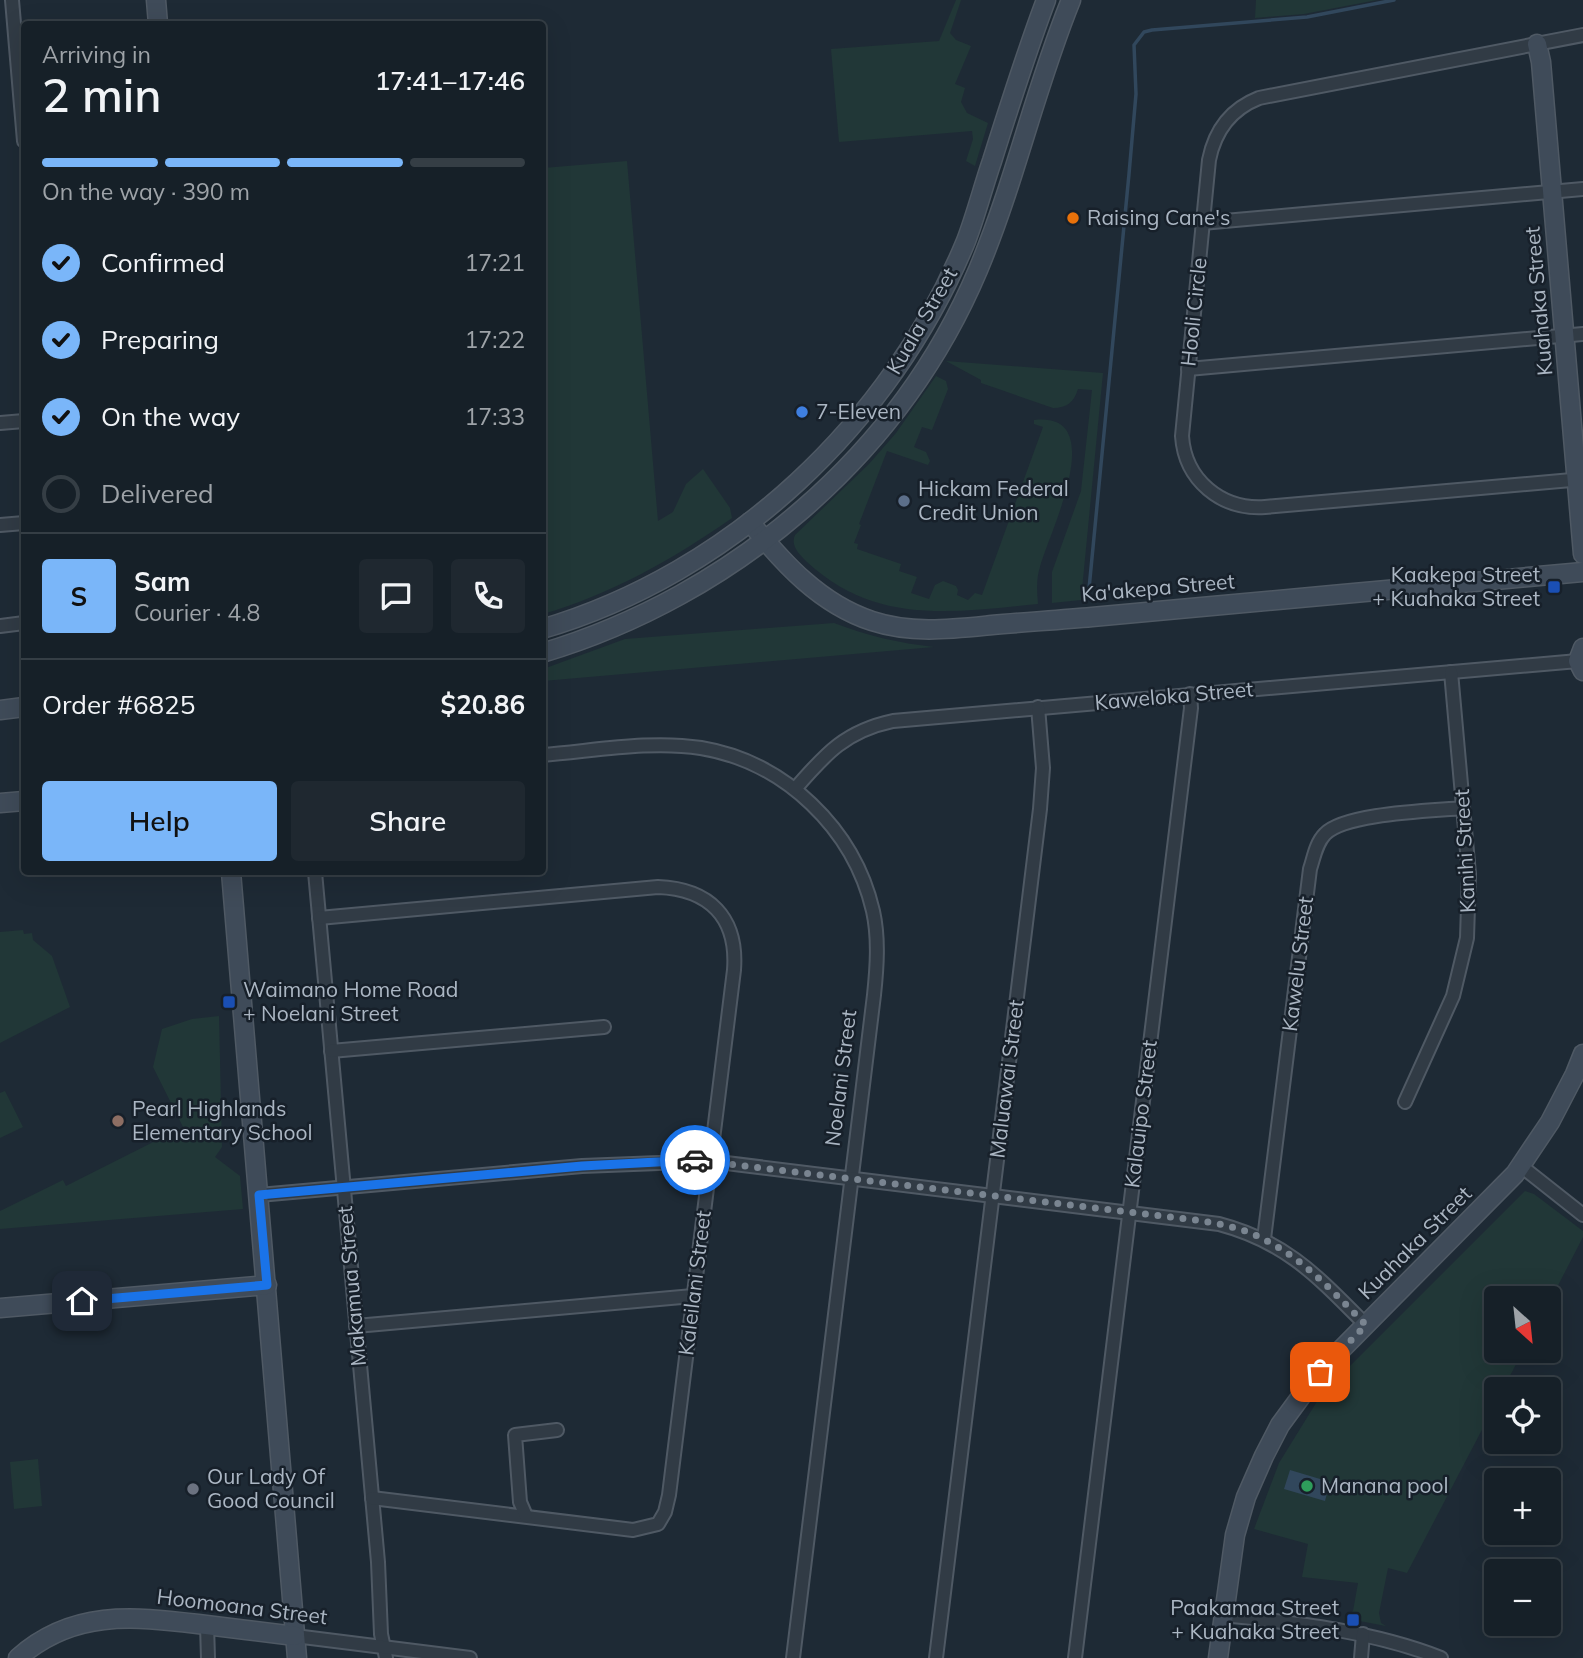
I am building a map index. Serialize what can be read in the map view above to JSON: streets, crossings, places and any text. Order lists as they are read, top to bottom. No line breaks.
{"streets":{"street":["Kuahaka Street","Hooli Circle","Kuala Street","Ka'akepa Street","Kaweloka Street","Kanihi Street","Kawelu Street","Noelani Street","Maluawai Street","Kalauipo Street","Kaleilani Street","Makamua Street","Hoomoana Street"]},"crossings":[["Kuahaka Street","Hooli Circle"],["Kuala Street","Ka'akepa Street"],["Kaweloka Street","Kanihi Street"],["Kaweloka Street","Noelani Street"],["Kaweloka Street","Maluawai Street"],["Kaweloka Street","Kalauipo Street"],["Kanihi Street","Kawelu Street"],["Kaleilani Street","Makamua Street"],["Makamua Street","Hoomoana Street"]],"places":{"other":["Raising Cane's","7-Eleven","Hickam Federal Credit Union","Pearl Highlands Elementary School","Manana pool","Our Lady Of Good Council"],"transit":["Kaakepa Street + Kuahaka Street","Waimano Home Road + Noelani Street","Paakamaa Street + Kuahaka Street"]},"north":"bottom right","page":{"heading":["2 min","Arriving in","17:41–17:46"],"panel":["Sam","Courier · 4.8","Order #6825","$20.86"],"bar":"On the way · 390 m","list":[["Confirmed","17:21"],["Preparing","17:22"],["On the way","17:33"],"Delivered"],"round":"S","buttons":["Help","Share"],"map_buttons":["+","−"]}}
